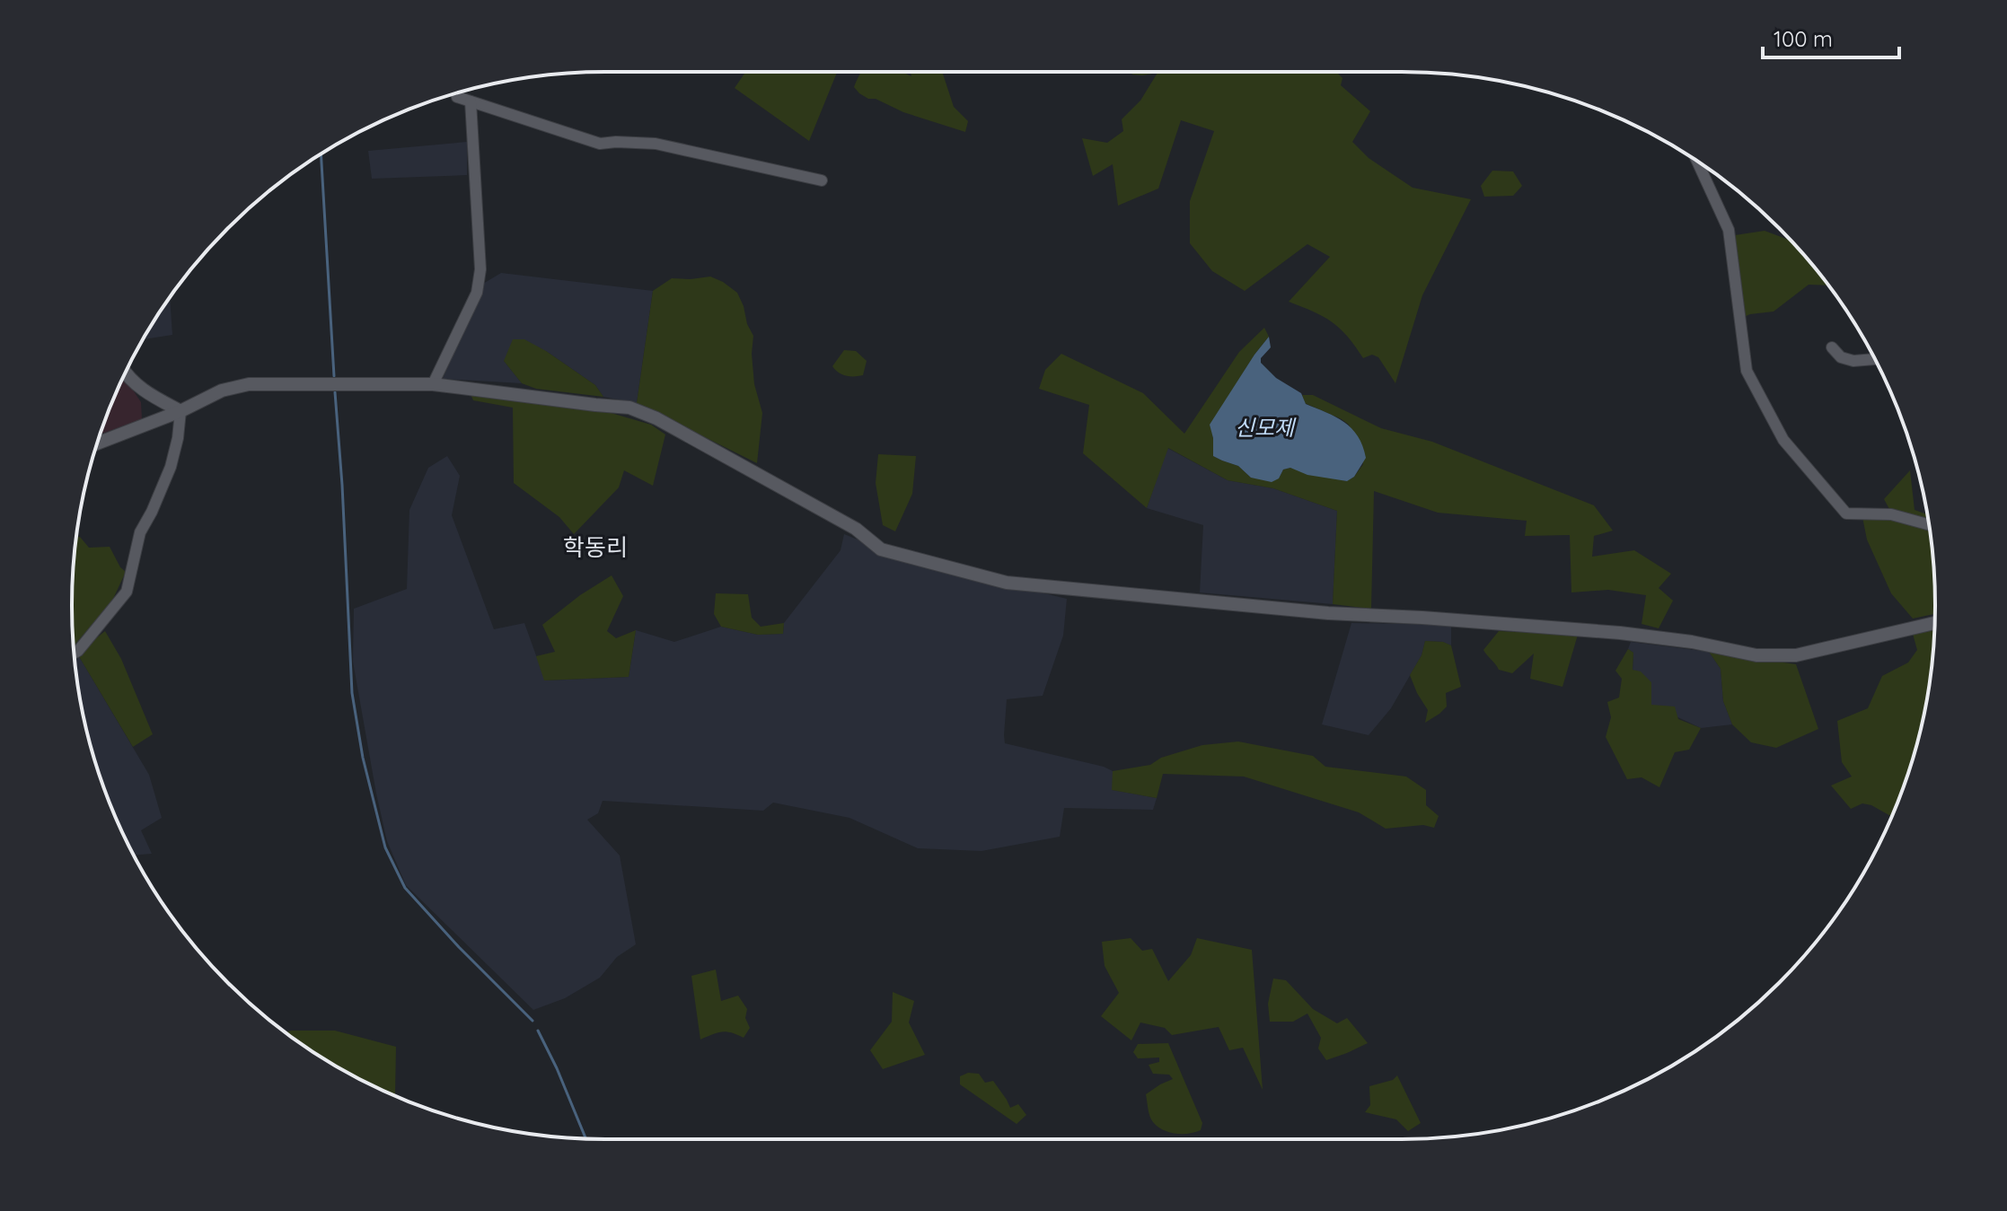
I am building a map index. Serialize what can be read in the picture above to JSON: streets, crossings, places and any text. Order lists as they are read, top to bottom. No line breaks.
{"districts":["학동리"],"water":["신모제"],"scale_bar":"100 m"}
